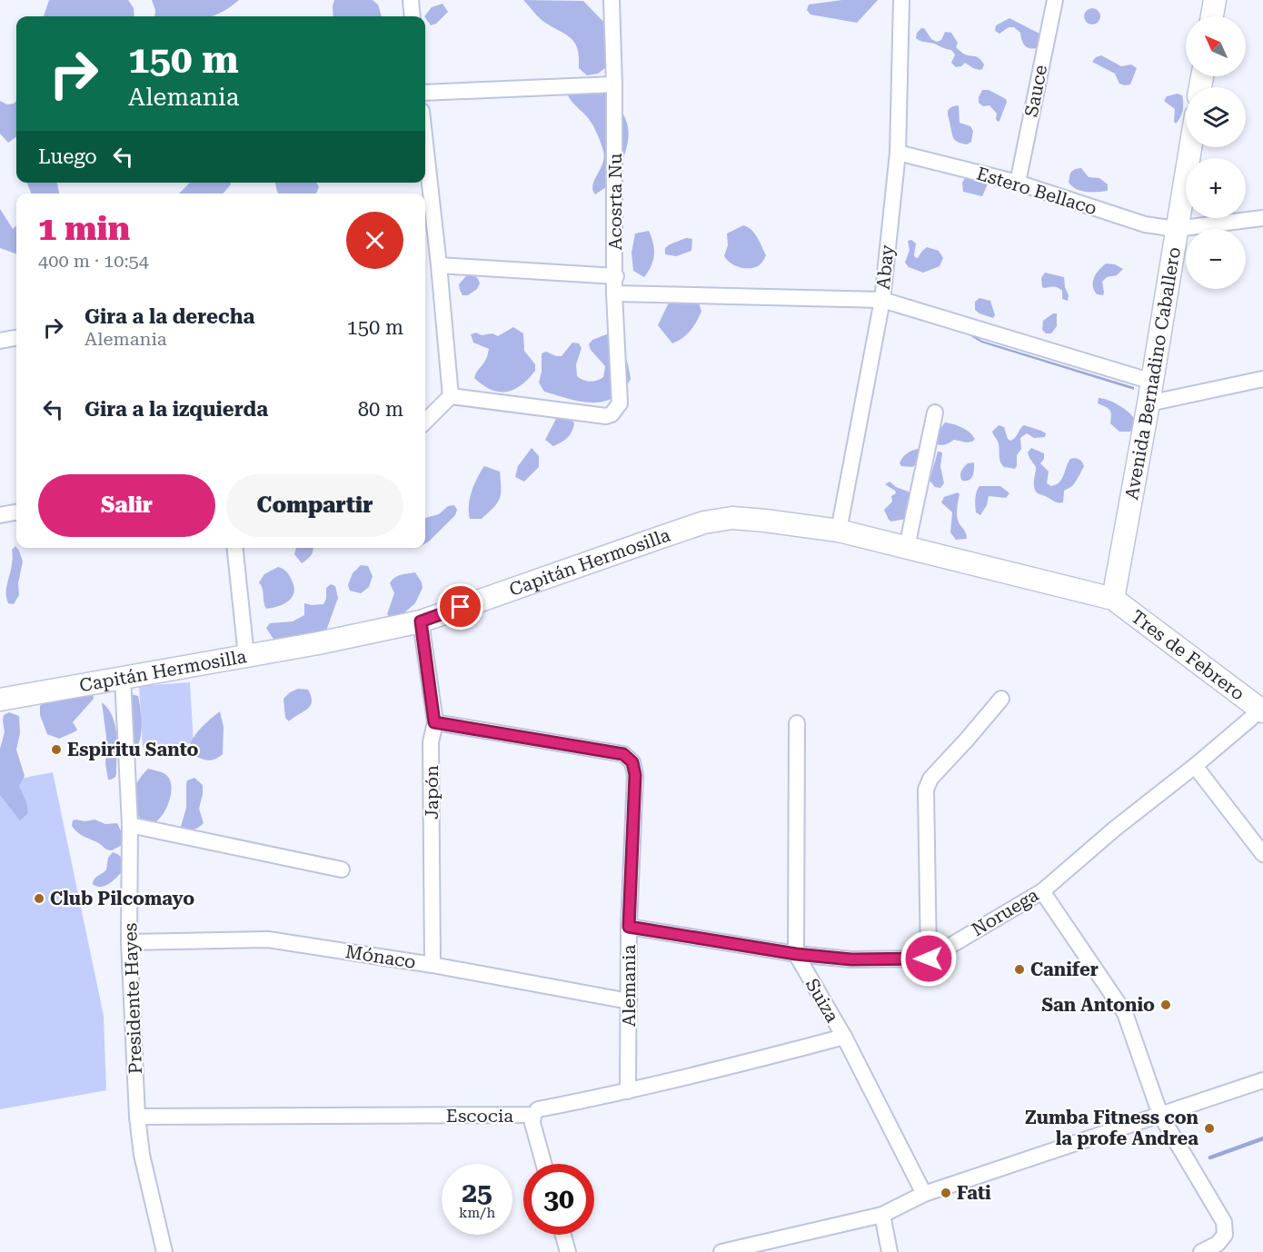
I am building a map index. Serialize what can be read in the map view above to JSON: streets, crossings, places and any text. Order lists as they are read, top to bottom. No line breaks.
{"streets":{"street":["Sauce","Estero Bellaco","Acosrta Nu","Abay","Avenida Bernadino Caballero","Capitán Hermosilla","Tres de Febrero","Japón","Noruega","Mónaco","Alemania","Presidente Hayes","Suiza","Escocia"]},"crossings":[["Sauce","Estero Bellaco"],["Estero Bellaco","Abay"],["Estero Bellaco","Avenida Bernadino Caballero"],["Abay","Capitán Hermosilla"],["Avenida Bernadino Caballero","Capitán Hermosilla"],["Avenida Bernadino Caballero","Tres de Febrero"],["Capitán Hermosilla","Tres de Febrero"],["Capitán Hermosilla","Japón"],["Capitán Hermosilla","Presidente Hayes"],["Tres de Febrero","Noruega"],["Japón","Mónaco"],["Japón","Alemania"],["Noruega","Alemania"],["Noruega","Suiza"],["Mónaco","Alemania"],["Mónaco","Presidente Hayes"],["Alemania","Escocia"],["Presidente Hayes","Escocia"],["Suiza","Escocia"]],"places":["Espiritu Santo","Club Pilcomayo","Canifer","San Antonio","Zumba Fitness con la profe Andrea","Fati"],"north":"top left","page":{"map_buttons":["+","−"],"turn":["150 m","Alemania"],"then":"Luego","heading":["1 min","400 m · 10:54"],"list":[{"name":"Gira a la derecha","note":"Alemania","value":"150 m"},{"name":"Gira a la izquierda","value":"80 m"}],"buttons":["Salir","Compartir"],"speed":"25 km/h","limit":"30"}}
